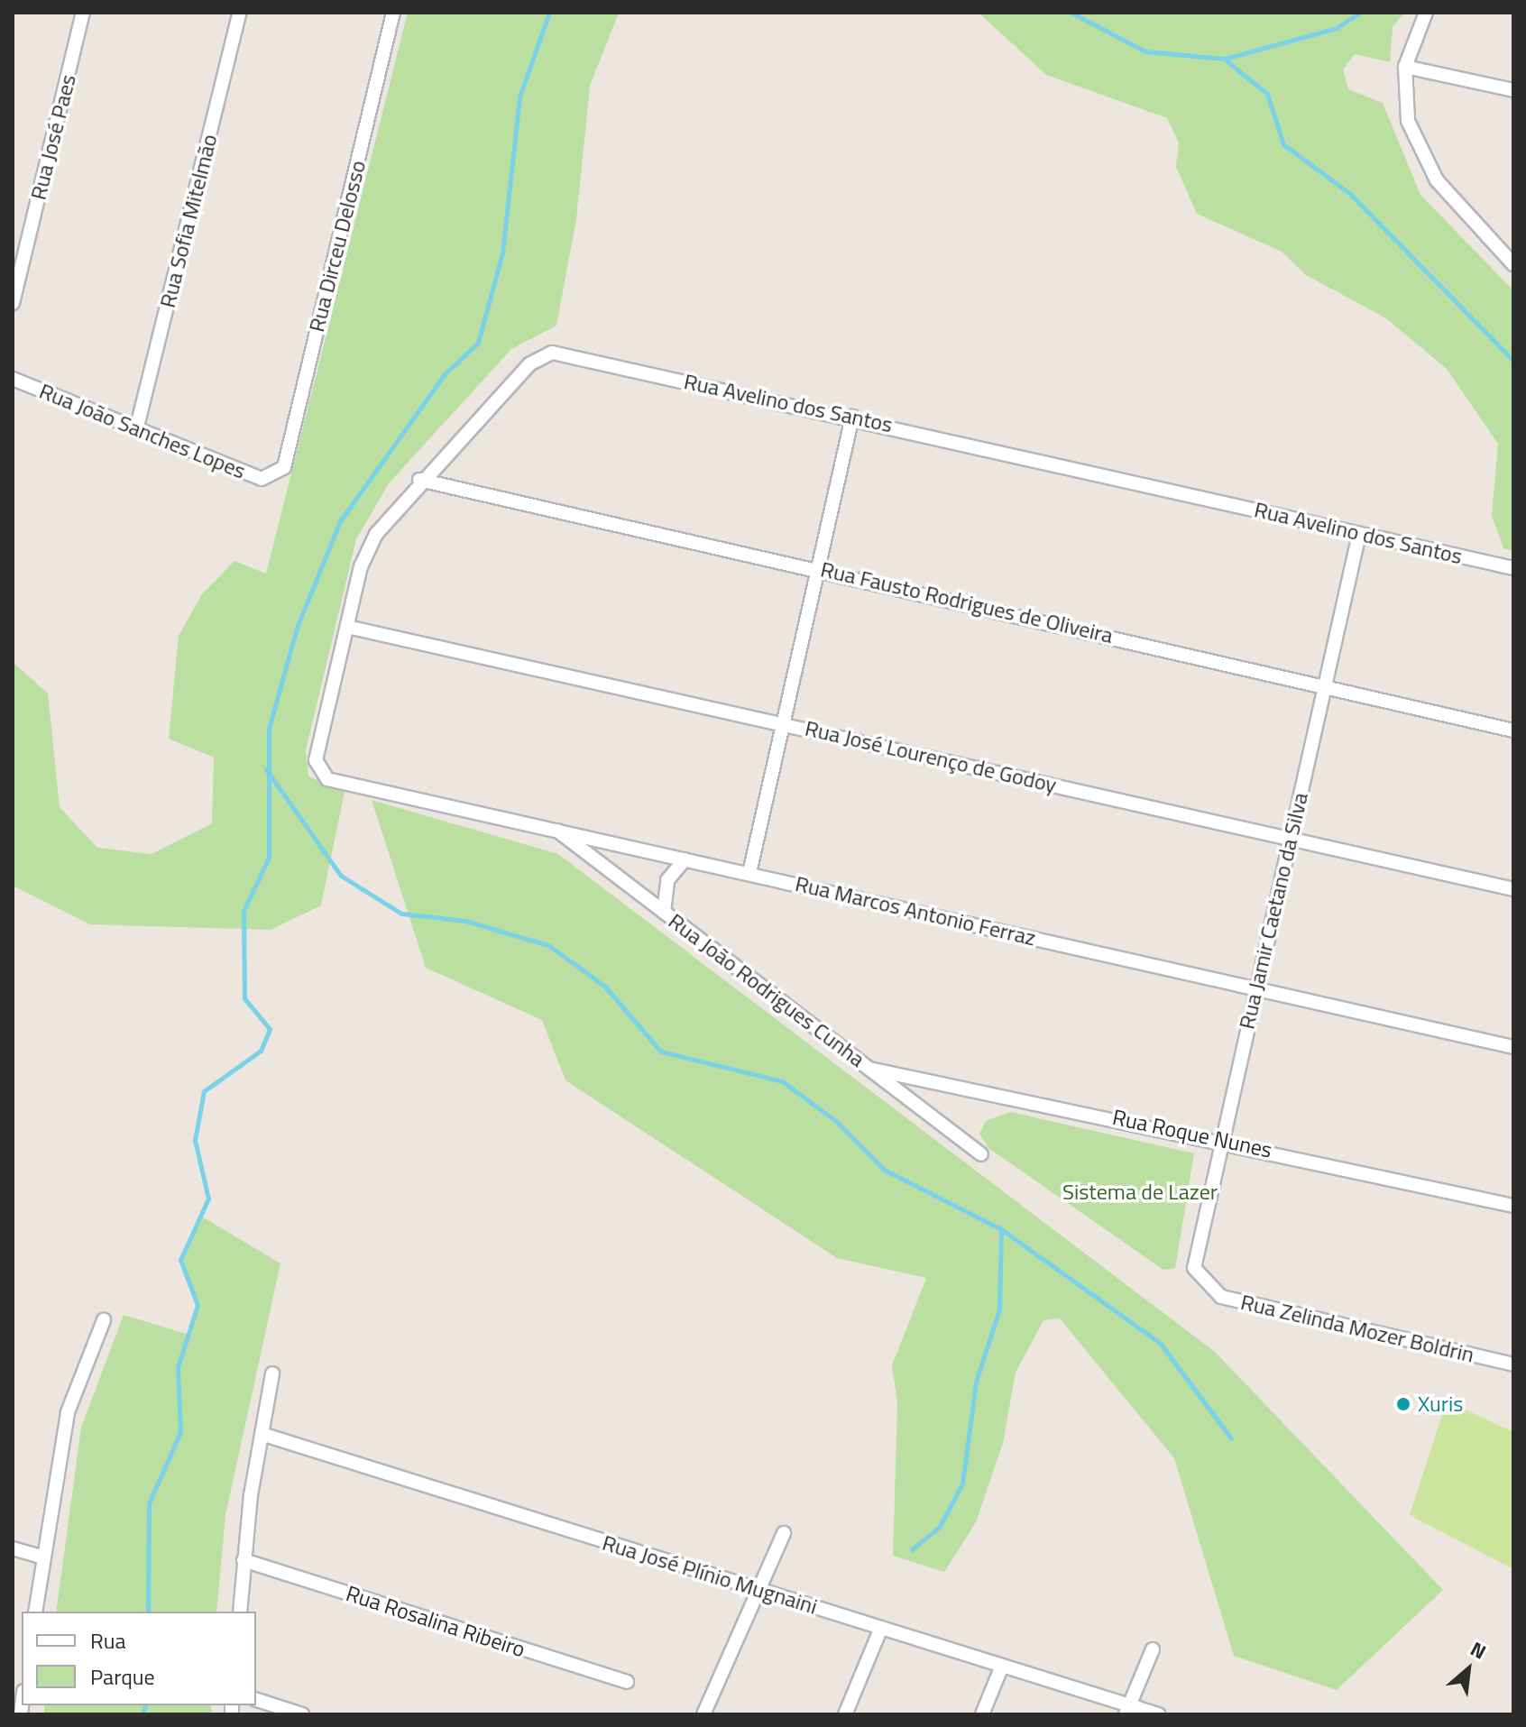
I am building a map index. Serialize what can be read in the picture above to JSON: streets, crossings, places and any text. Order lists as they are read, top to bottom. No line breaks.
{"streets":{"street":["Rua José Paes","Rua Sofia Mitelmão","Rua Dirceu Delosso","Rua Avelino dos Santos","Rua João Sanches Lopes","Rua Fausto Rodrigues de Oliveira","Rua José Lourenço de Godoy","Rua Marcos Antonio Ferraz","Rua Jamir Caetano da Silva","Rua João Rodrigues Cunha","Rua Roque Nunes","Rua Zelinda Mozer Boldrin","Rua José Plínio Mugnaini","Rua Rosalina Ribeiro"]},"crossings":[["Rua Sofia Mitelmão","Rua João Sanches Lopes"],["Rua Dirceu Delosso","Rua João Sanches Lopes"],["Rua Avelino dos Santos","Rua Fausto Rodrigues de Oliveira"],["Rua Avelino dos Santos","Rua José Lourenço de Godoy"],["Rua Avelino dos Santos","Rua Marcos Antonio Ferraz"],["Rua Avelino dos Santos","Rua Jamir Caetano da Silva"],["Rua Fausto Rodrigues de Oliveira","Rua Jamir Caetano da Silva"],["Rua José Lourenço de Godoy","Rua Jamir Caetano da Silva"],["Rua Marcos Antonio Ferraz","Rua Jamir Caetano da Silva"],["Rua Marcos Antonio Ferraz","Rua João Rodrigues Cunha"],["Rua Jamir Caetano da Silva","Rua Roque Nunes"],["Rua Jamir Caetano da Silva","Rua Zelinda Mozer Boldrin"],["Rua João Rodrigues Cunha","Rua Roque Nunes"]],"parks":["Sistema de Lazer"],"places":["Xuris"],"legend":["Rua","Parque"],"north":"top right"}
